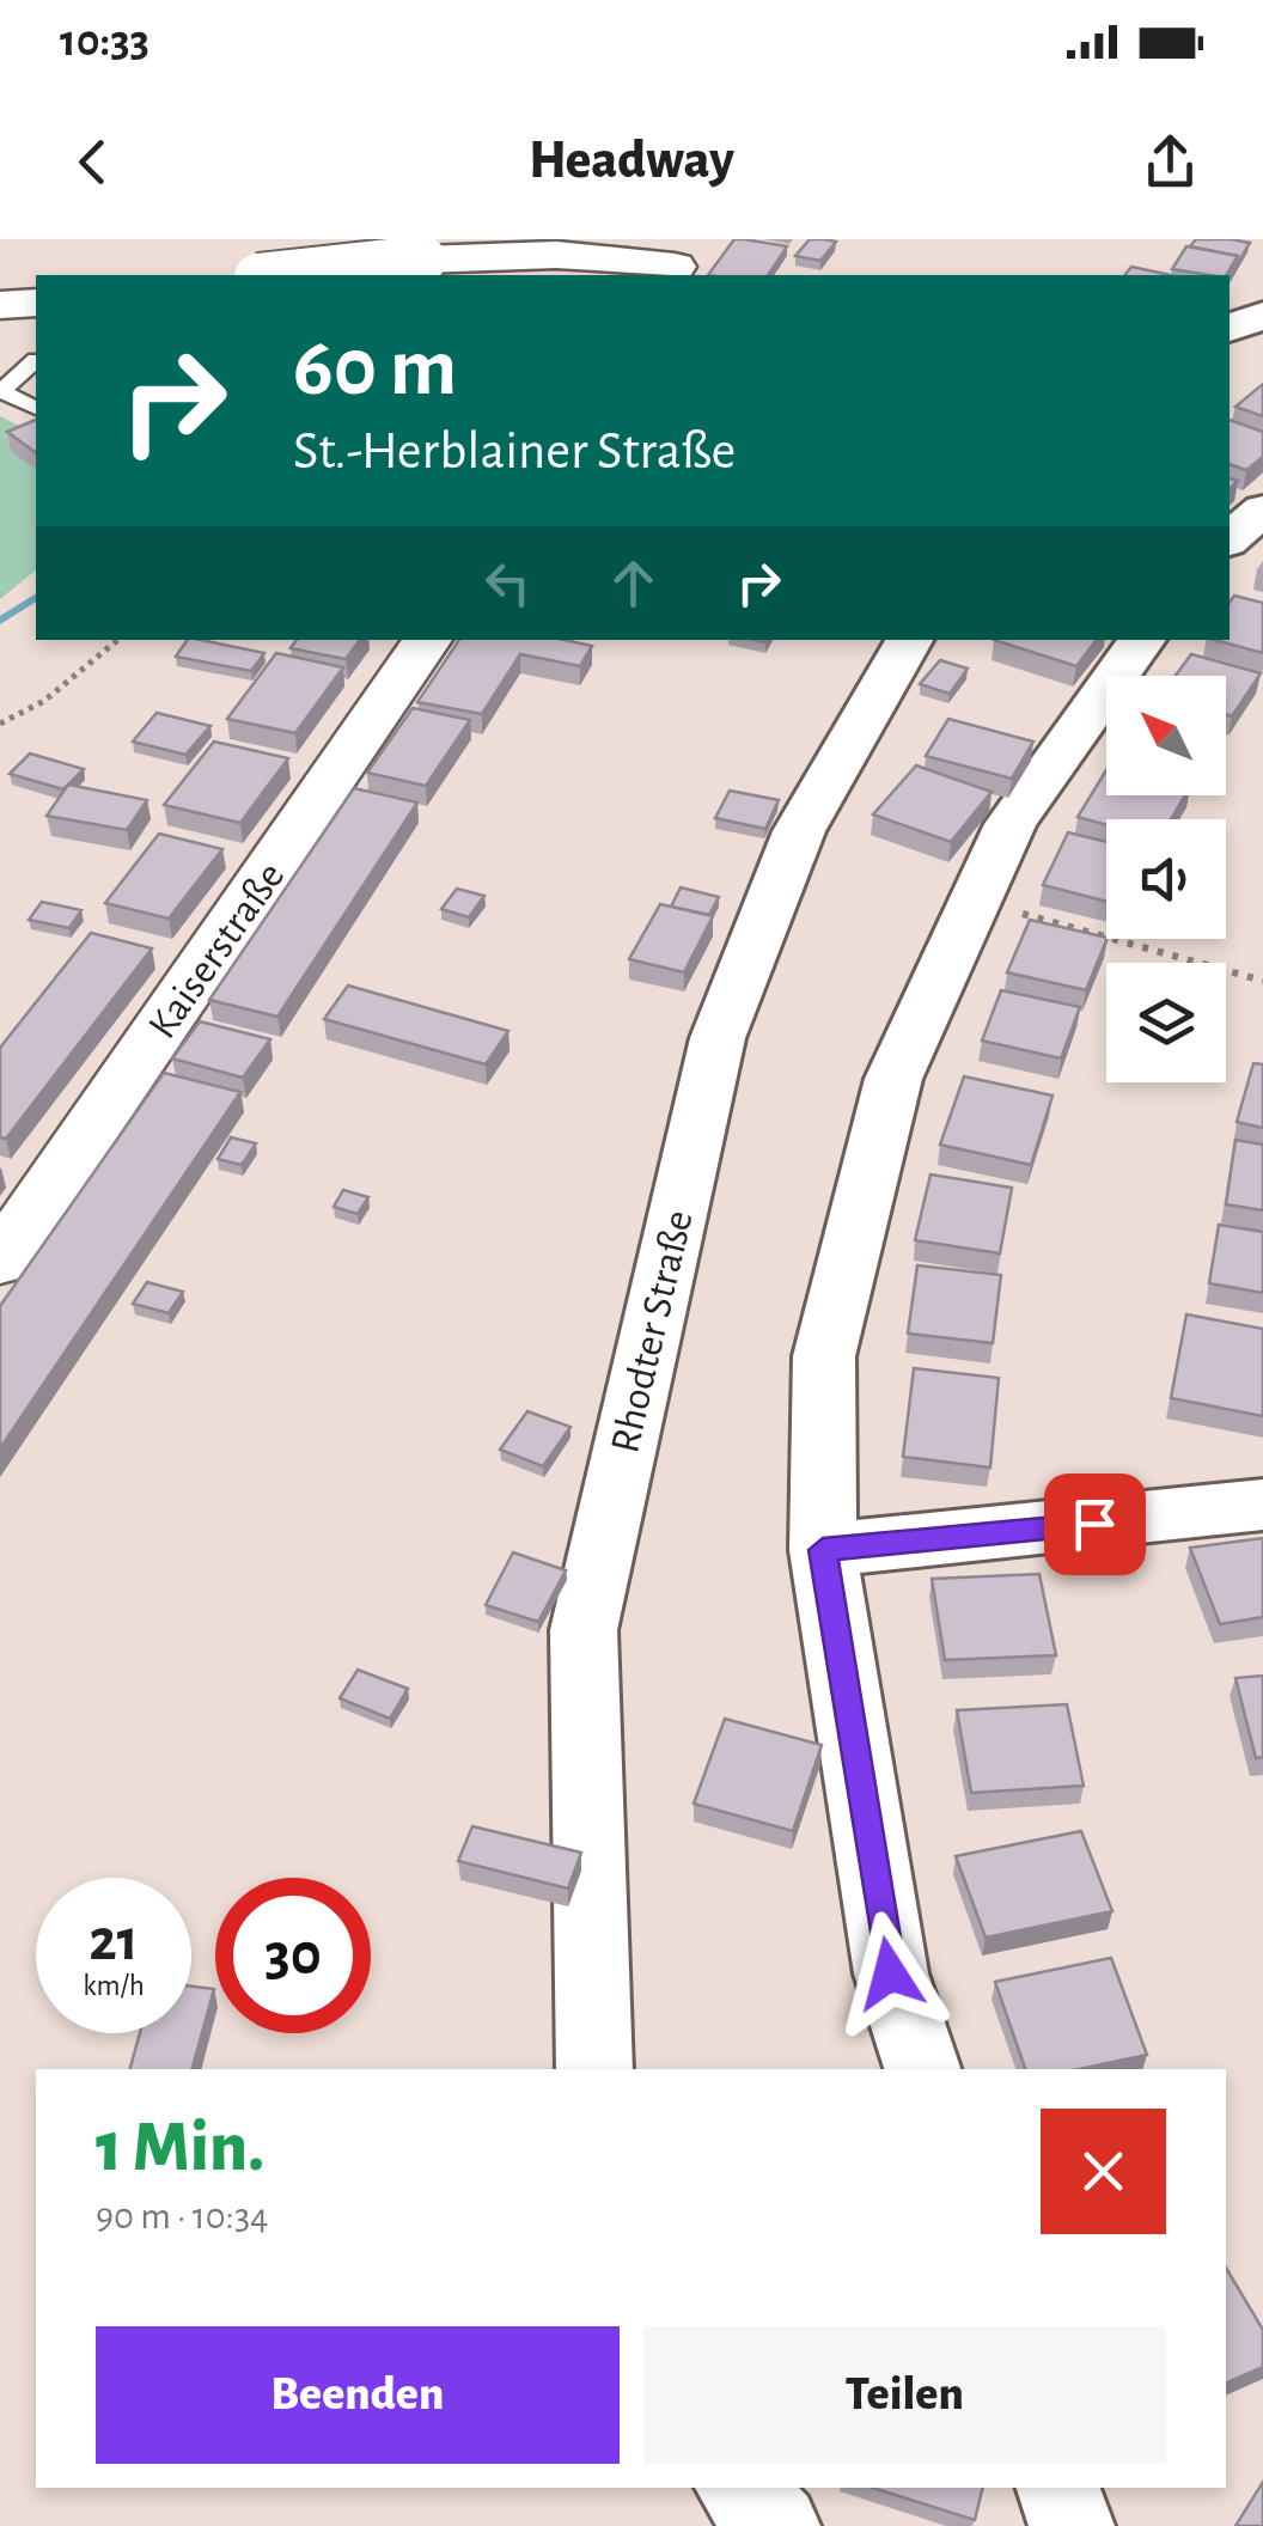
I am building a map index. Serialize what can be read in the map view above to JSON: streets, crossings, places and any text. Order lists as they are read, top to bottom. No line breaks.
{"streets":{"main road":["Kaiserstraße"],"street":["Rhodter Straße"]},"north":"top left","page":{"status":"10:33","header":"Headway","turn":["60 m","St.-Herblainer Straße"],"speed":"21 km/h","limit":"30","heading":["1 Min.","90 m · 10:34"],"buttons":["Beenden","Teilen"]}}
